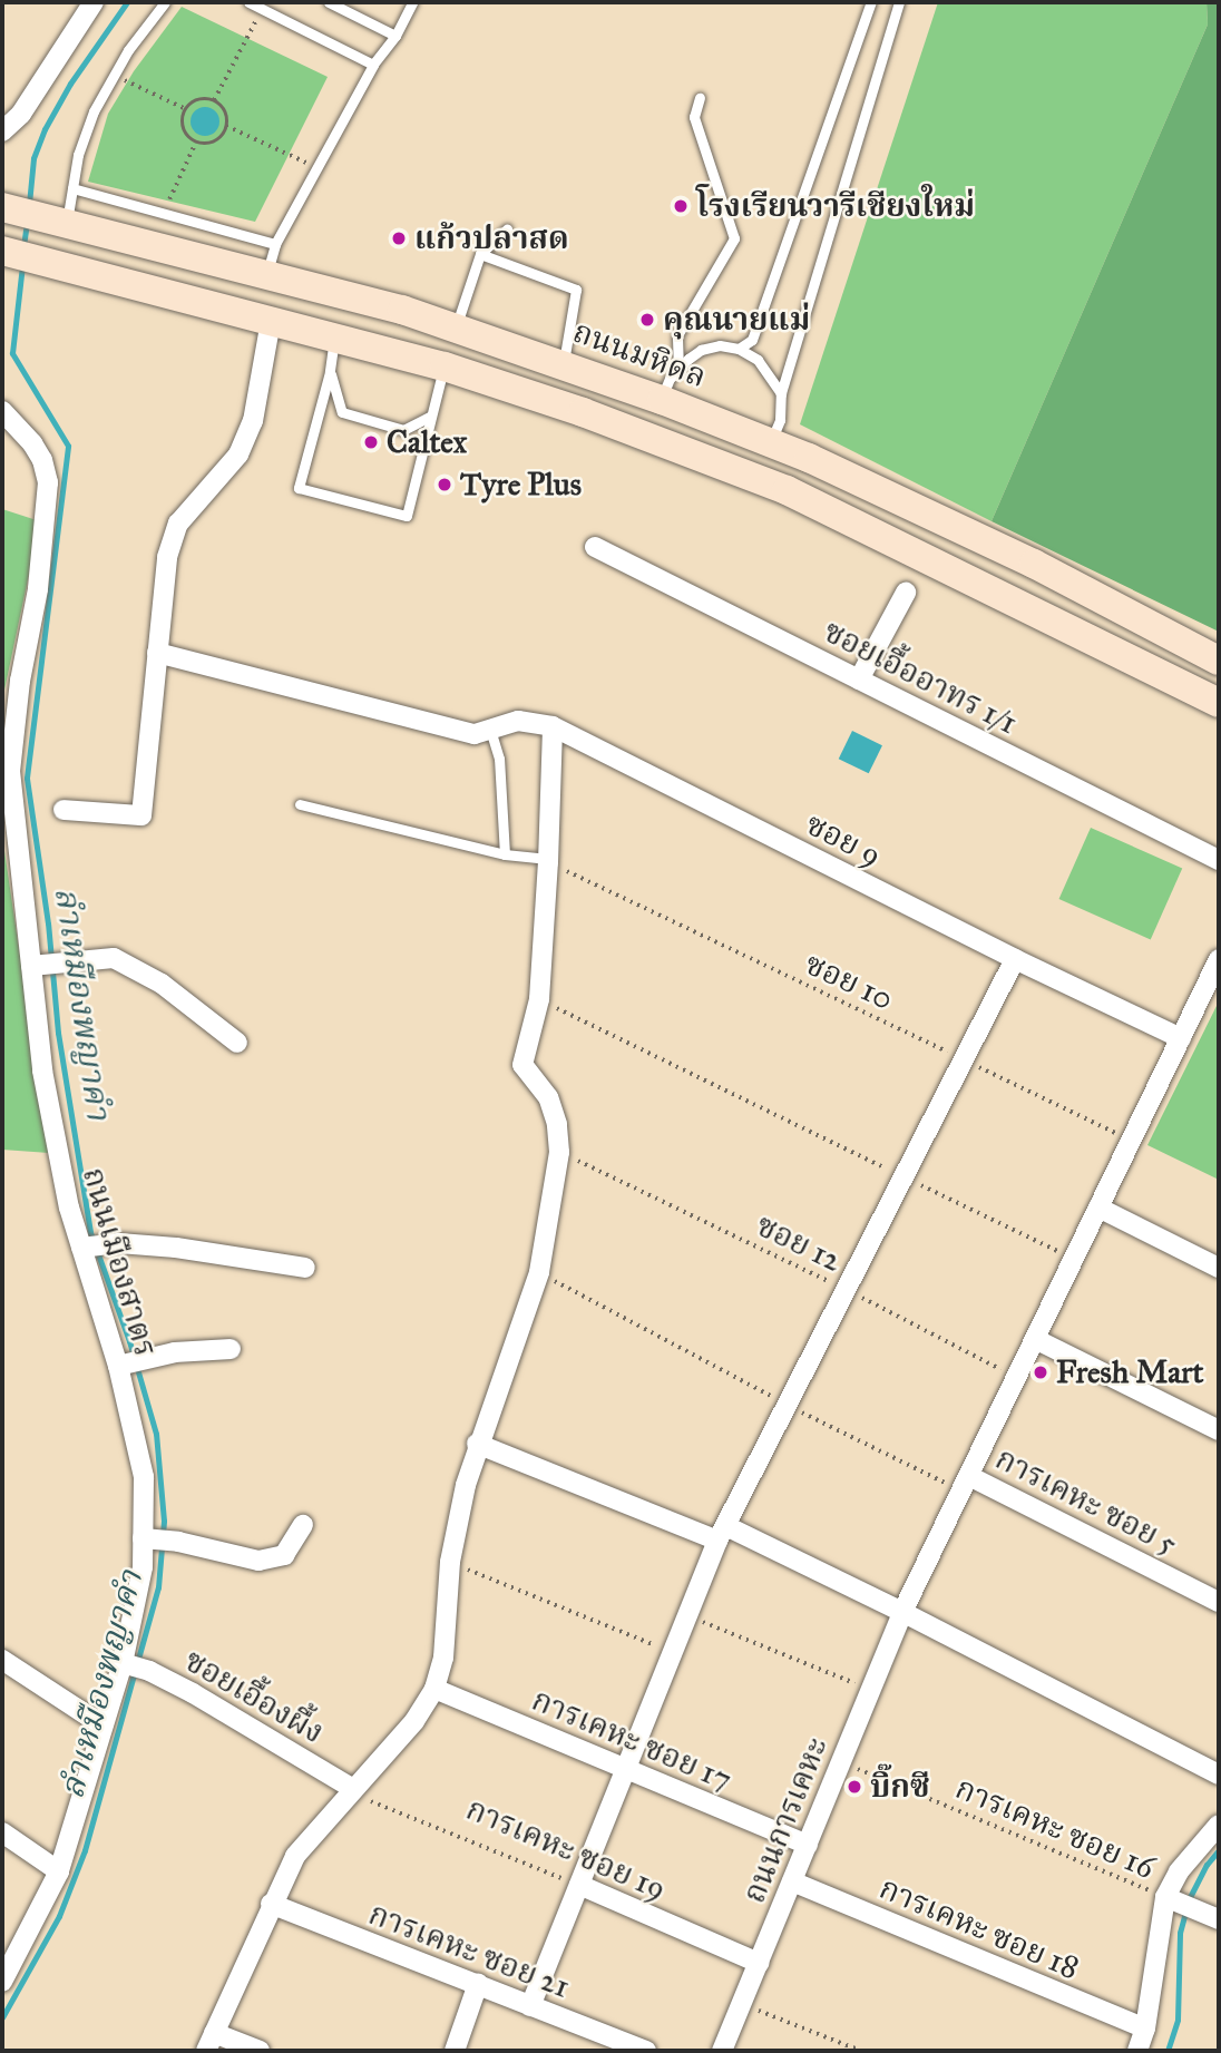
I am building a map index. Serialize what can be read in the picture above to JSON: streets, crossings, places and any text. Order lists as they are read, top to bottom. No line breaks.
{"streets":{"main road":["ถนนมหิดล"],"street":["ซอยเอื้ออาทร 1/1","ซอย 9","ถนนเมืองสาตร","การเคหะ ซอย 5","ซอยเอื้องผื้ง","การเคหะ ซอย 17","ถนนการเคหะ","การเคหะ ซอย 19","การเคหะ ซอย 18","การเคหะ ซอย 21"],"path":["ซอย 10","ซอย 12","การเคหะ ซอย 16"]},"crossings":[["ซอย 9","ถนนการเคหะ"],["ซอย 10","ถนนการเคหะ"],["ซอย 12","ถนนการเคหะ"],["ถนนเมืองสาตร","ซอยเอื้องผื้ง"],["การเคหะ ซอย 5","ถนนการเคหะ"],["ซอยเอื้องผื้ง","การเคหะ ซอย 19"],["การเคหะ ซอย 17","ถนนการเคหะ"],["ถนนการเคหะ","การเคหะ ซอย 16"],["ถนนการเคหะ","การเคหะ ซอย 19"],["ถนนการเคหะ","การเคหะ ซอย 18"]],"water":["ลำเหมืองพญาคำ"],"places":["โรงเรียนวารีเชียงใหม่","แก้วปลาสด","คุณนายแม่","Caltex","Tyre Plus","Fresh Mart","บิ๊กซี"]}
